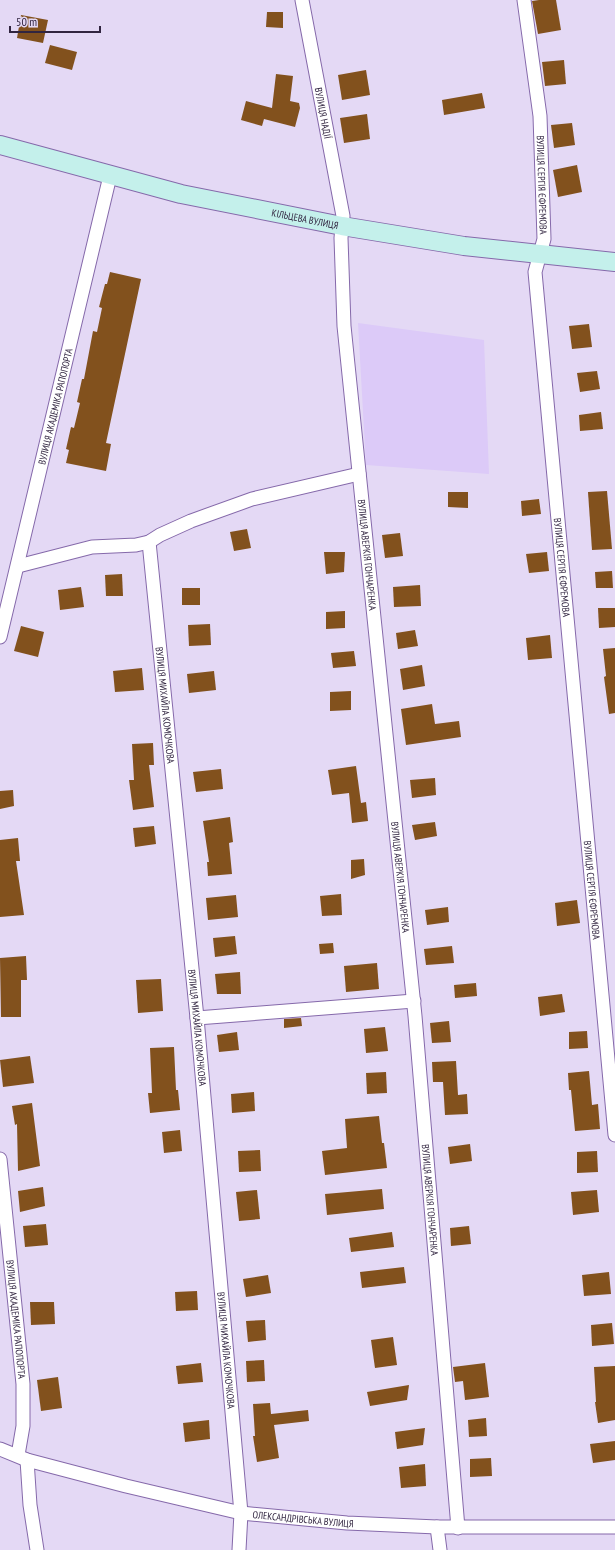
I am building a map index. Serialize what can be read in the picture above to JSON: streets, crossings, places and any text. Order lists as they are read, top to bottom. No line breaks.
{"streets":{"main road":["КІЛЬЦЕВА ВУЛИЦЯ"],"street":["ВУЛИЦЯ НАДІЇ","ВУЛИЦЯ СЕРГІЯ ЄФРЕМОВА","ВУЛИЦЯ АКАДЕМІКА РАПОПОРТА","ВУЛИЦЯ АВЕРКІЯ ГОНЧАРЕНКА","ВУЛИЦЯ МИХАЙЛА КОМОЧКОВА","ОЛЕКСАНДРІВСЬКА ВУЛИЦЯ"]},"crossings":[["ВУЛИЦЯ НАДІЇ","КІЛЬЦЕВА ВУЛИЦЯ"],["ВУЛИЦЯ НАДІЇ","ВУЛИЦЯ АВЕРКІЯ ГОНЧАРЕНКА"],["ВУЛИЦЯ СЕРГІЯ ЄФРЕМОВА","КІЛЬЦЕВА ВУЛИЦЯ"],["КІЛЬЦЕВА ВУЛИЦЯ","ВУЛИЦЯ АКАДЕМІКА РАПОПОРТА"],["КІЛЬЦЕВА ВУЛИЦЯ","ВУЛИЦЯ АВЕРКІЯ ГОНЧАРЕНКА"],["ВУЛИЦЯ АКАДЕМІКА РАПОПОРТА","ОЛЕКСАНДРІВСЬКА ВУЛИЦЯ"],["ВУЛИЦЯ АВЕРКІЯ ГОНЧАРЕНКА","ОЛЕКСАНДРІВСЬКА ВУЛИЦЯ"],["ВУЛИЦЯ МИХАЙЛА КОМОЧКОВА","ОЛЕКСАНДРІВСЬКА ВУЛИЦЯ"]],"scale_bar":"50 m"}
